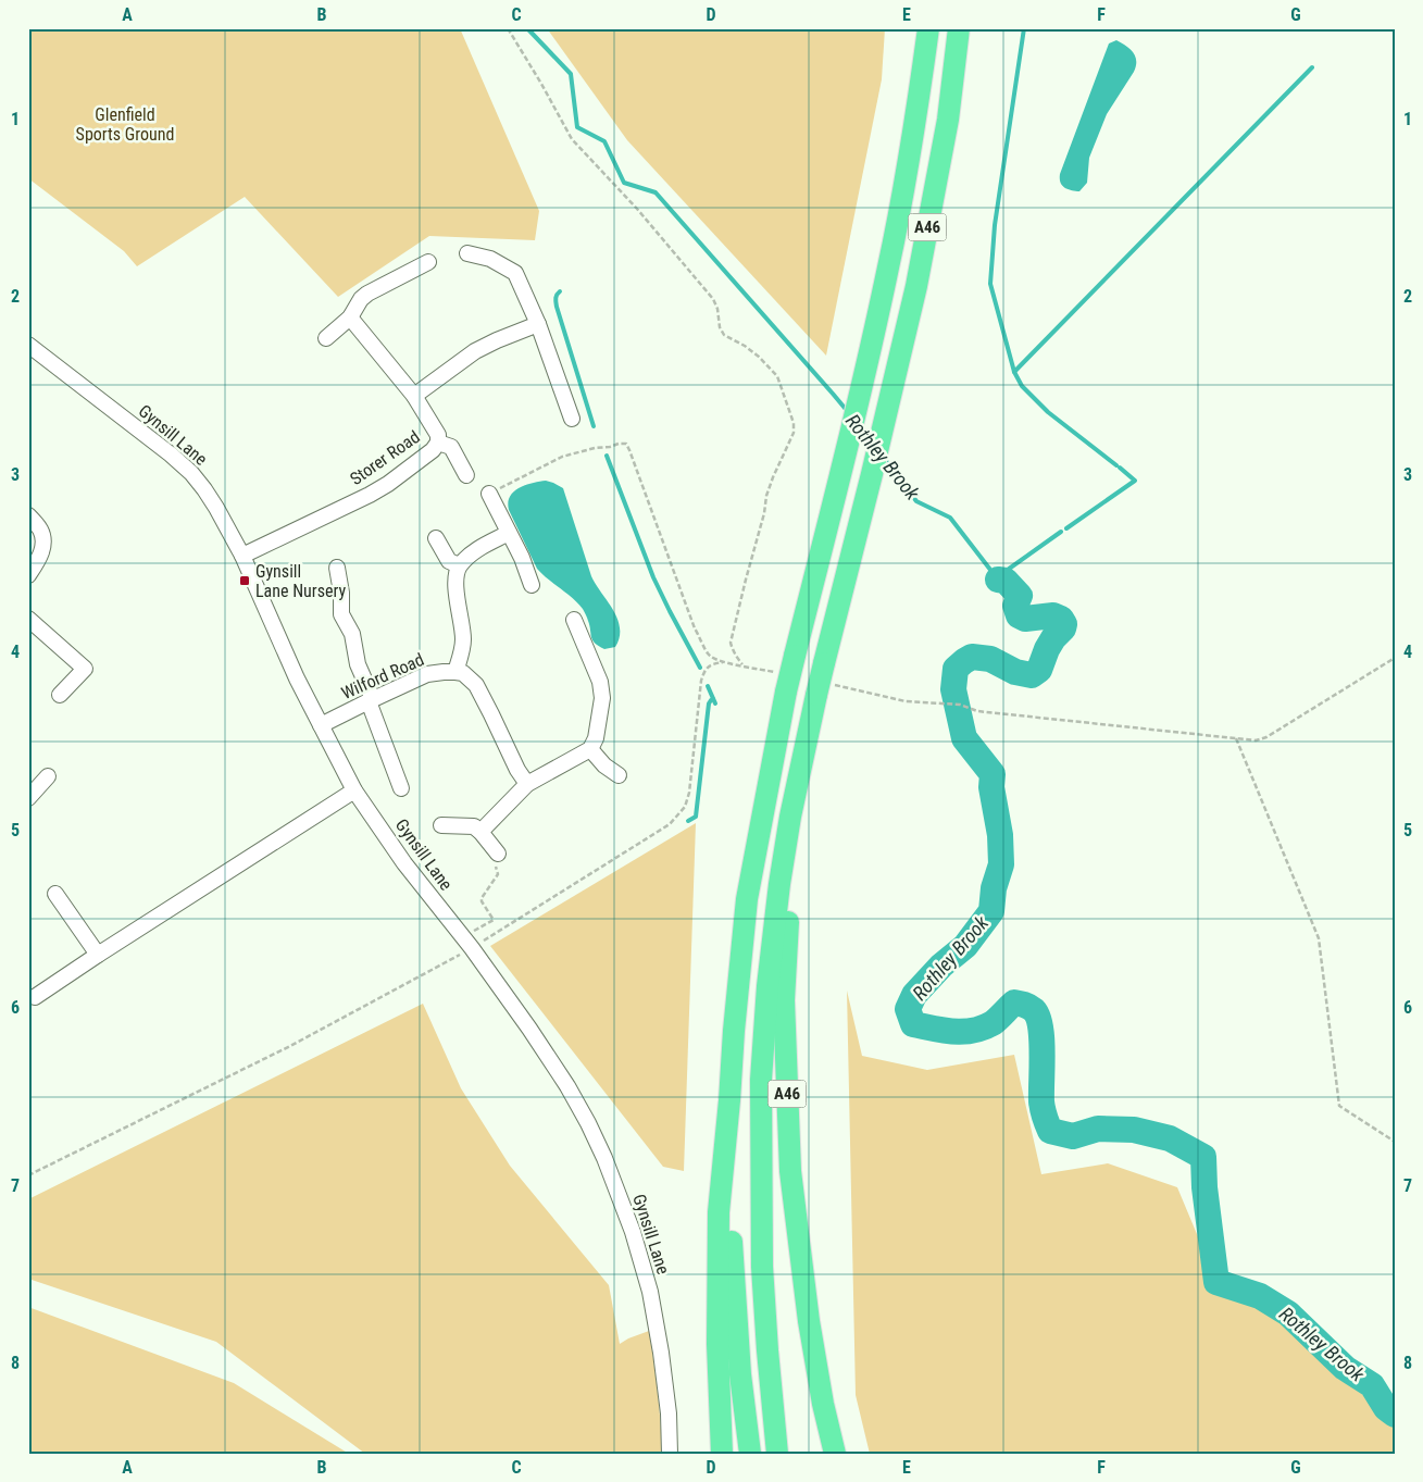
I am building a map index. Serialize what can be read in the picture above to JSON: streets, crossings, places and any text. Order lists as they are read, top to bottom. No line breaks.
{"streets":{"highway":["A46"],"street":["Gynsill Lane","Storer Road","Wilford Road"]},"crossings":[["Gynsill Lane","Storer Road"],["Gynsill Lane","Wilford Road"]],"water":["Rothley Brook"],"parks":["Glenfield Sports Ground"],"places":{"transit":["Gynsill Lane Nursery"]},"grid":{"columns":["A","B","C","D","E","F","G"],"rows":["1","2","3","4","5","6","7","8"]}}
